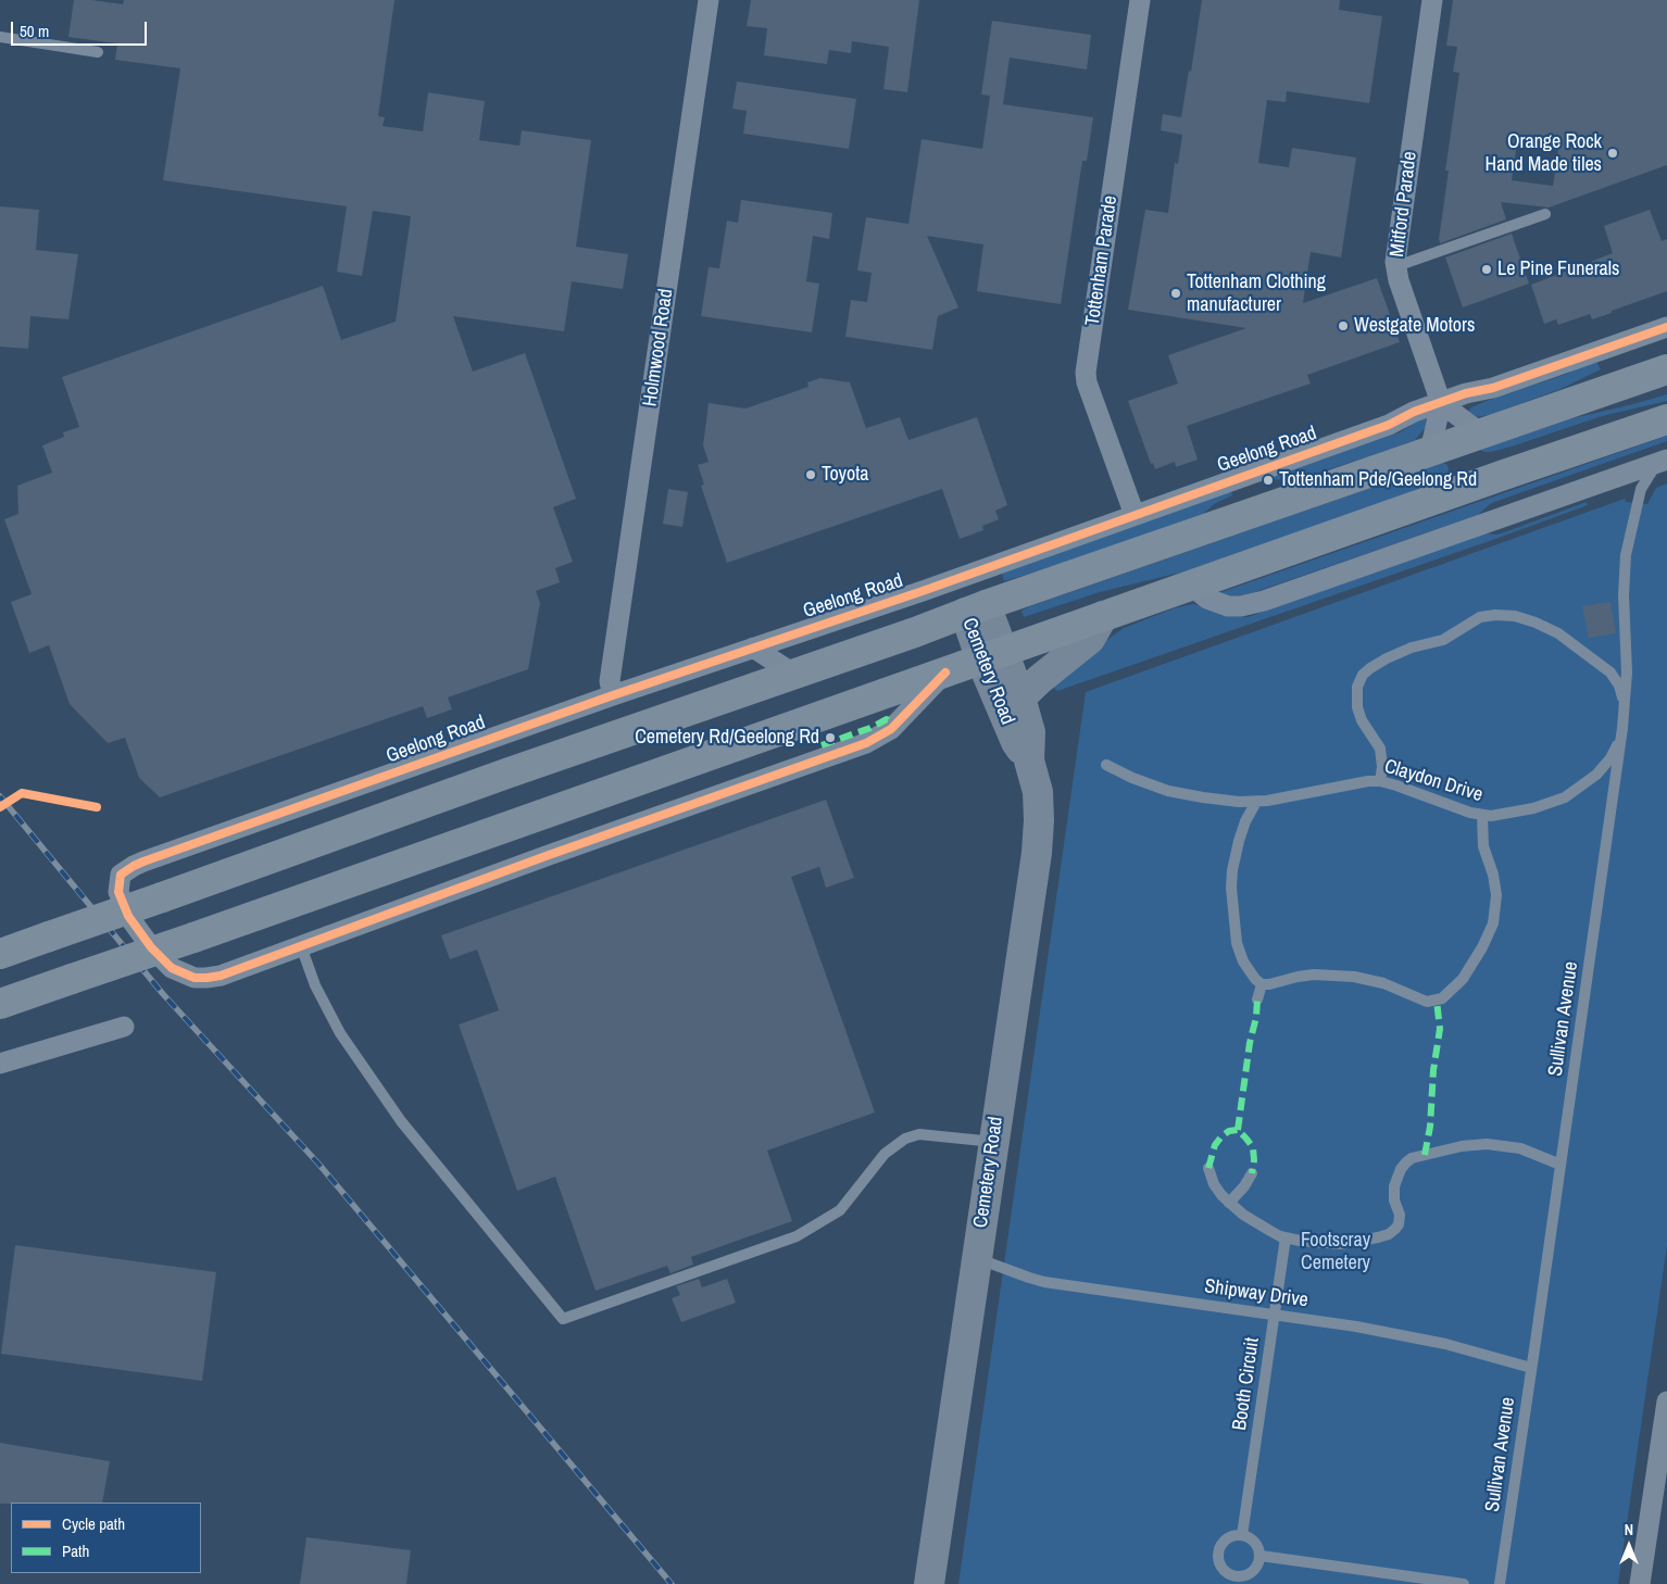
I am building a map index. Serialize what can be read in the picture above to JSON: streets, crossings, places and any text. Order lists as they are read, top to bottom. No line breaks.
{"streets":{"highway":["Geelong Road"],"street":["Mitford Parade","Tottenham Parade","Holmwood Road","Cemetery Road"],"lane":["Claydon Drive","Sullivan Avenue","Shipway Drive","Booth Circuit"]},"crossings":[["Mitford Parade","Geelong Road"],["Tottenham Parade","Geelong Road"],["Holmwood Road","Geelong Road"],["Geelong Road","Cemetery Road"],["Cemetery Road","Shipway Drive"],["Claydon Drive","Sullivan Avenue"],["Sullivan Avenue","Shipway Drive"],["Shipway Drive","Booth Circuit"]],"parks":["Footscray Cemetery"],"places":["Orange Rock Hand Made tiles","Le Pine Funerals","Tottenham Clothing manufacturer","Westgate Motors","Toyota","Tottenham Pde/Geelong Rd","Cemetery Rd/Geelong Rd"],"legend":["Cycle path","Path"],"scale_bar":"50 m","north":"top"}
